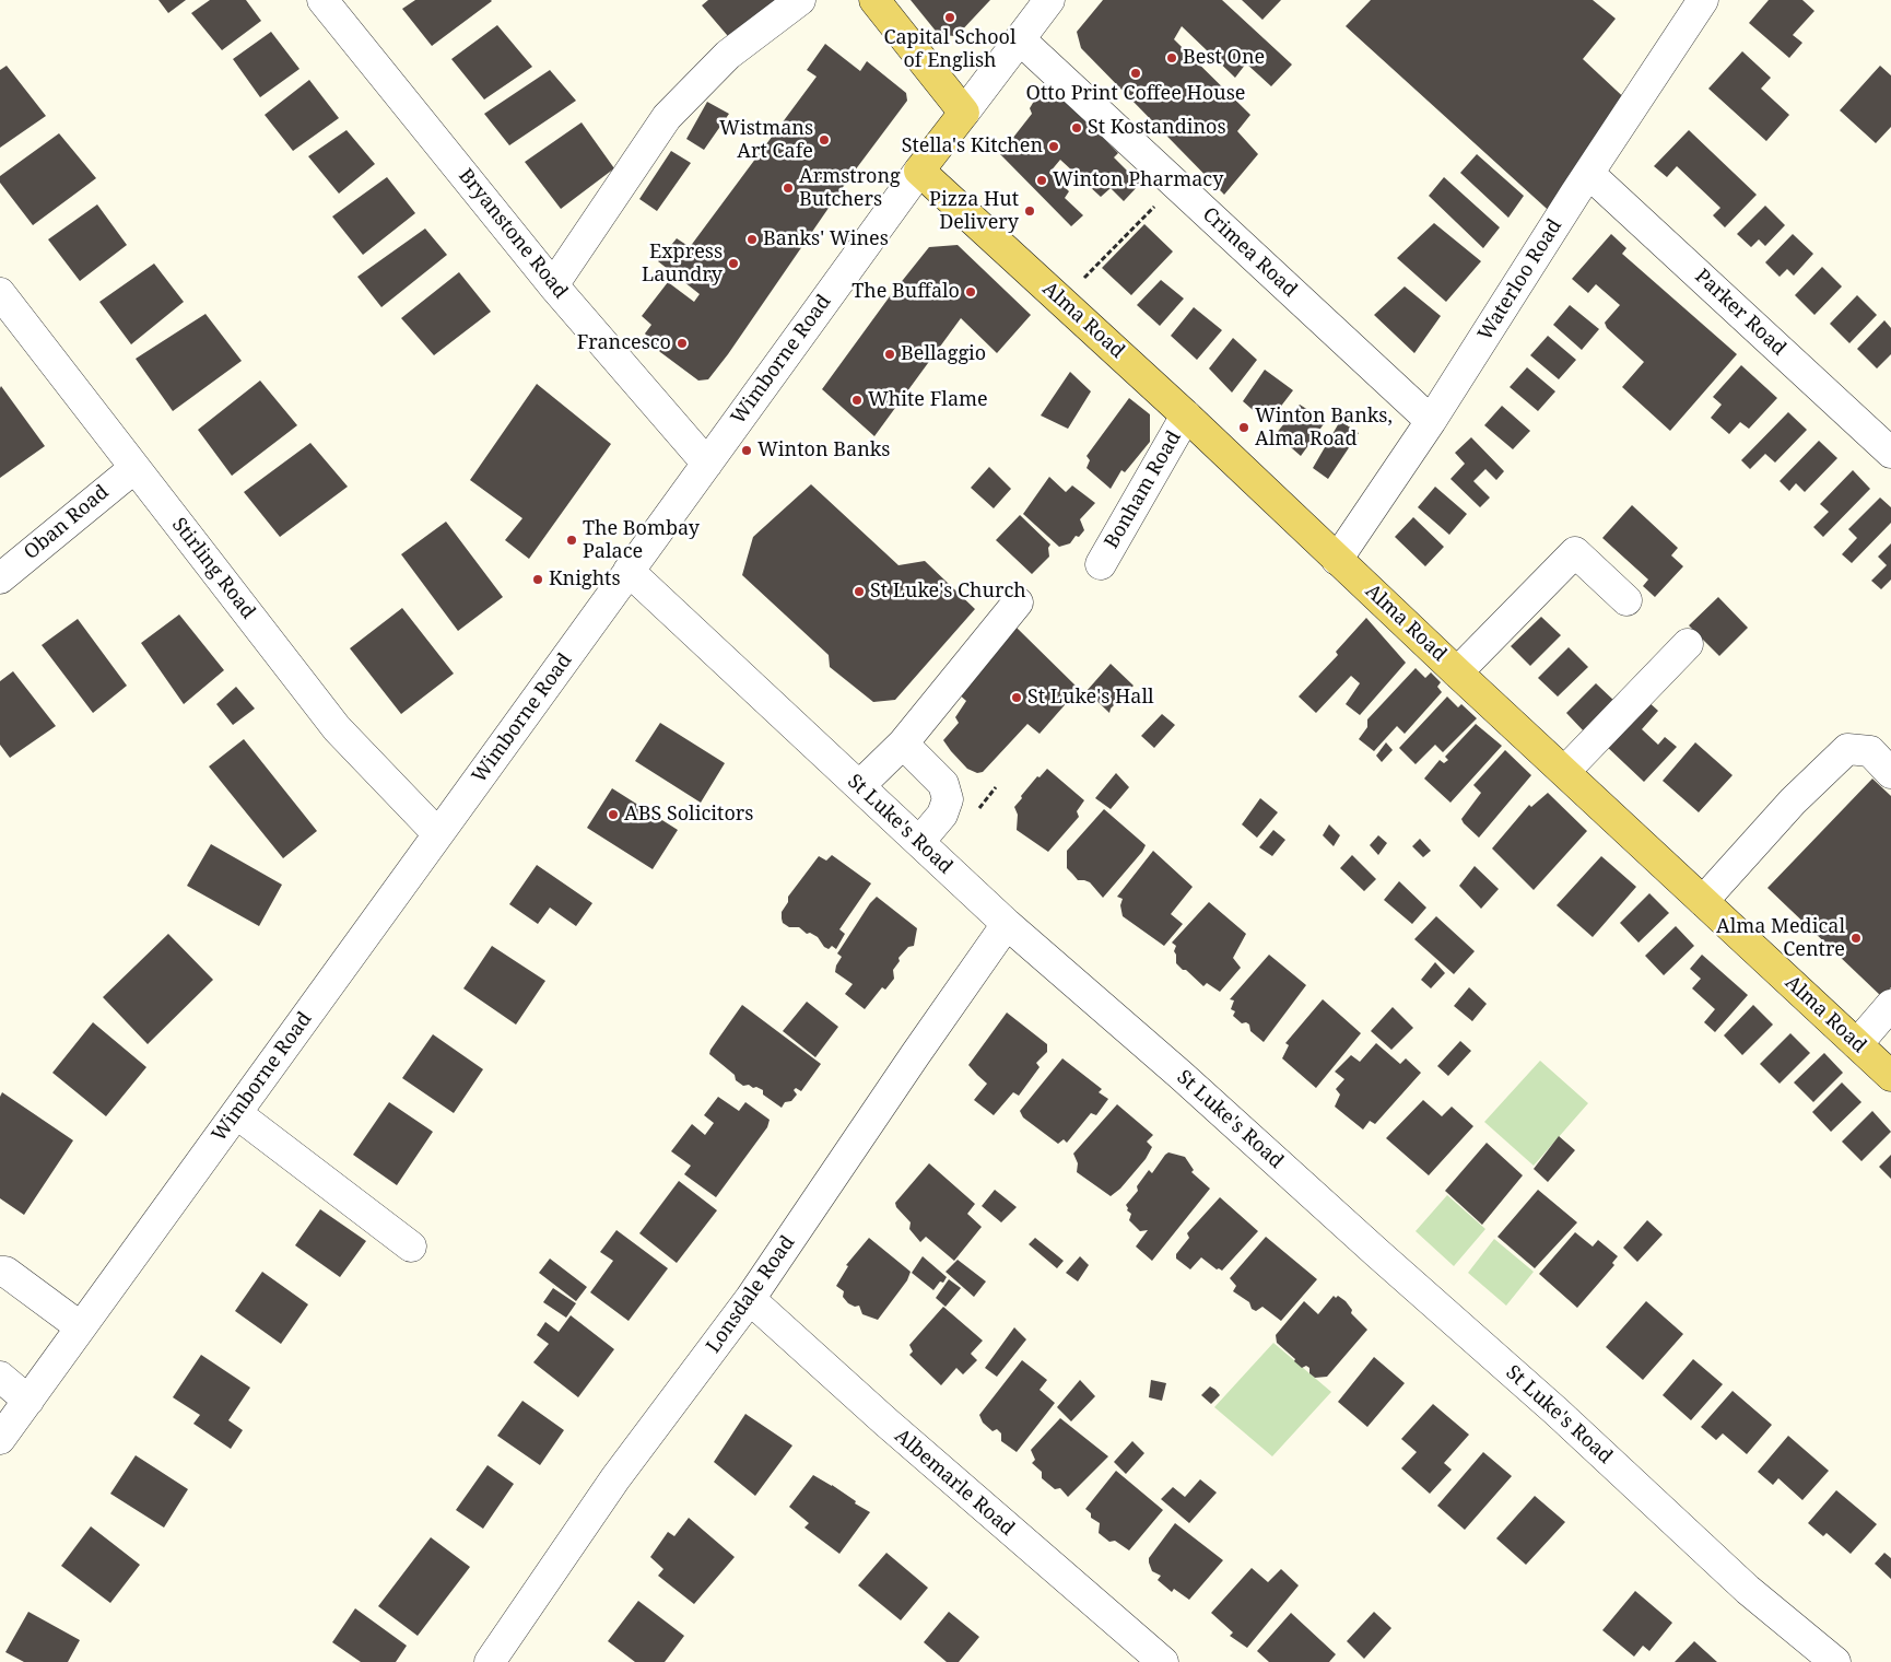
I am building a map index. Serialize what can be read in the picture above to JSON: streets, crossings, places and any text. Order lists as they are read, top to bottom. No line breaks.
{"streets":{"main road":["Alma Road","Wimborne Road"],"street":["Bryanstone Road","Crimea Road","Waterloo Road","Parker Road","Bonham Road","Oban Road","Stirling Road","St Luke's Road","Lonsdale Road","Albemarle Road"]},"crossings":[["Bryanstone Road","Wimborne Road"],["Crimea Road","Waterloo Road"],["Crimea Road","Wimborne Road"],["Waterloo Road","Parker Road"],["Waterloo Road","Alma Road"],["Alma Road","Wimborne Road"],["Alma Road","Bonham Road"],["Wimborne Road","Stirling Road"],["Wimborne Road","St Luke's Road"],["Oban Road","Stirling Road"],["St Luke's Road","Lonsdale Road"],["Lonsdale Road","Albemarle Road"]],"places":["Capital School of English","Best One","Otto Print Coffee House","St Kostandinos","Wistmans Art Cafe","Stella's Kitchen","Winton Pharmacy","Armstrong Butchers","Pizza Hut Delivery","Banks' Wines","Express Laundry","The Buffalo","Francesco","Bellaggio","White Flame","Winton Banks, Alma Road","Winton Banks","The Bombay Palace","Knights","St Luke's Church","St Luke's Hall","ABS Solicitors","Alma Medical Centre"]}
